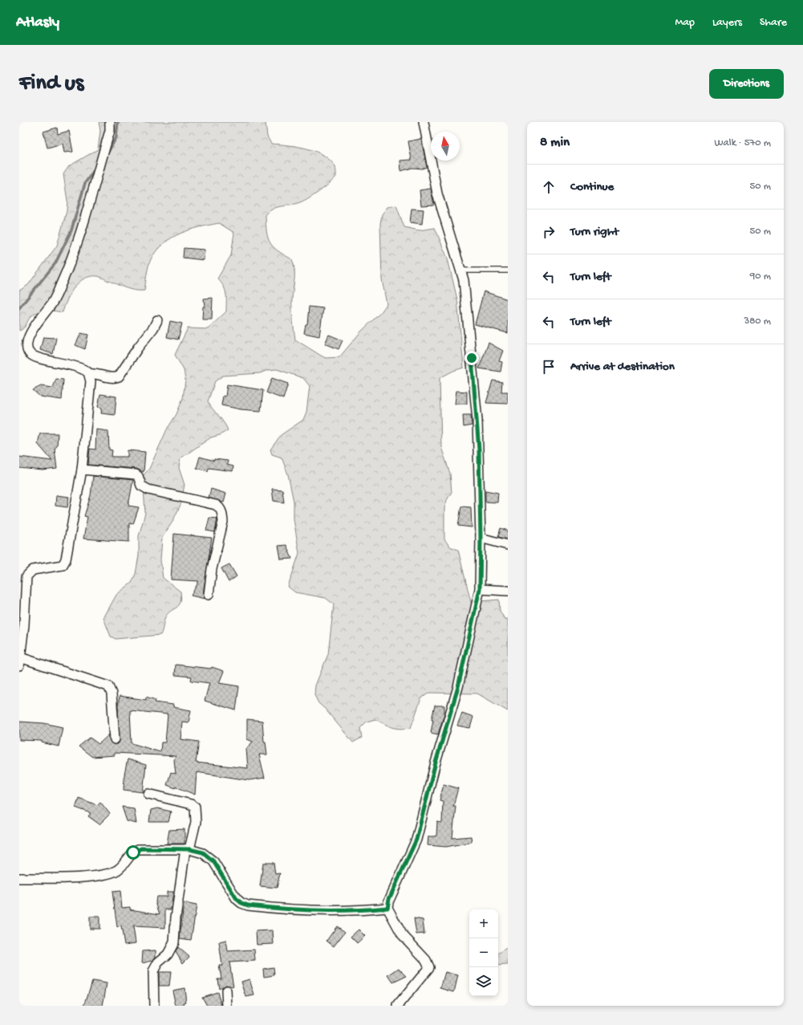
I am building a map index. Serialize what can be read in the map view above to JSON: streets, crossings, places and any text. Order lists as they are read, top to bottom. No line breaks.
{"north":"top","page":{"header":"Atlasly","nav":["Map","Layers","Share"],"buttons":"Directions","title":"Find us","heading":["8 min","Walk · 570 m"],"list":[["Continue","50 m"],["Turn right","50 m"],["Turn left","90 m"],["Turn left","380 m"],"Arrive at destination"],"map_buttons":["+","−"]}}
